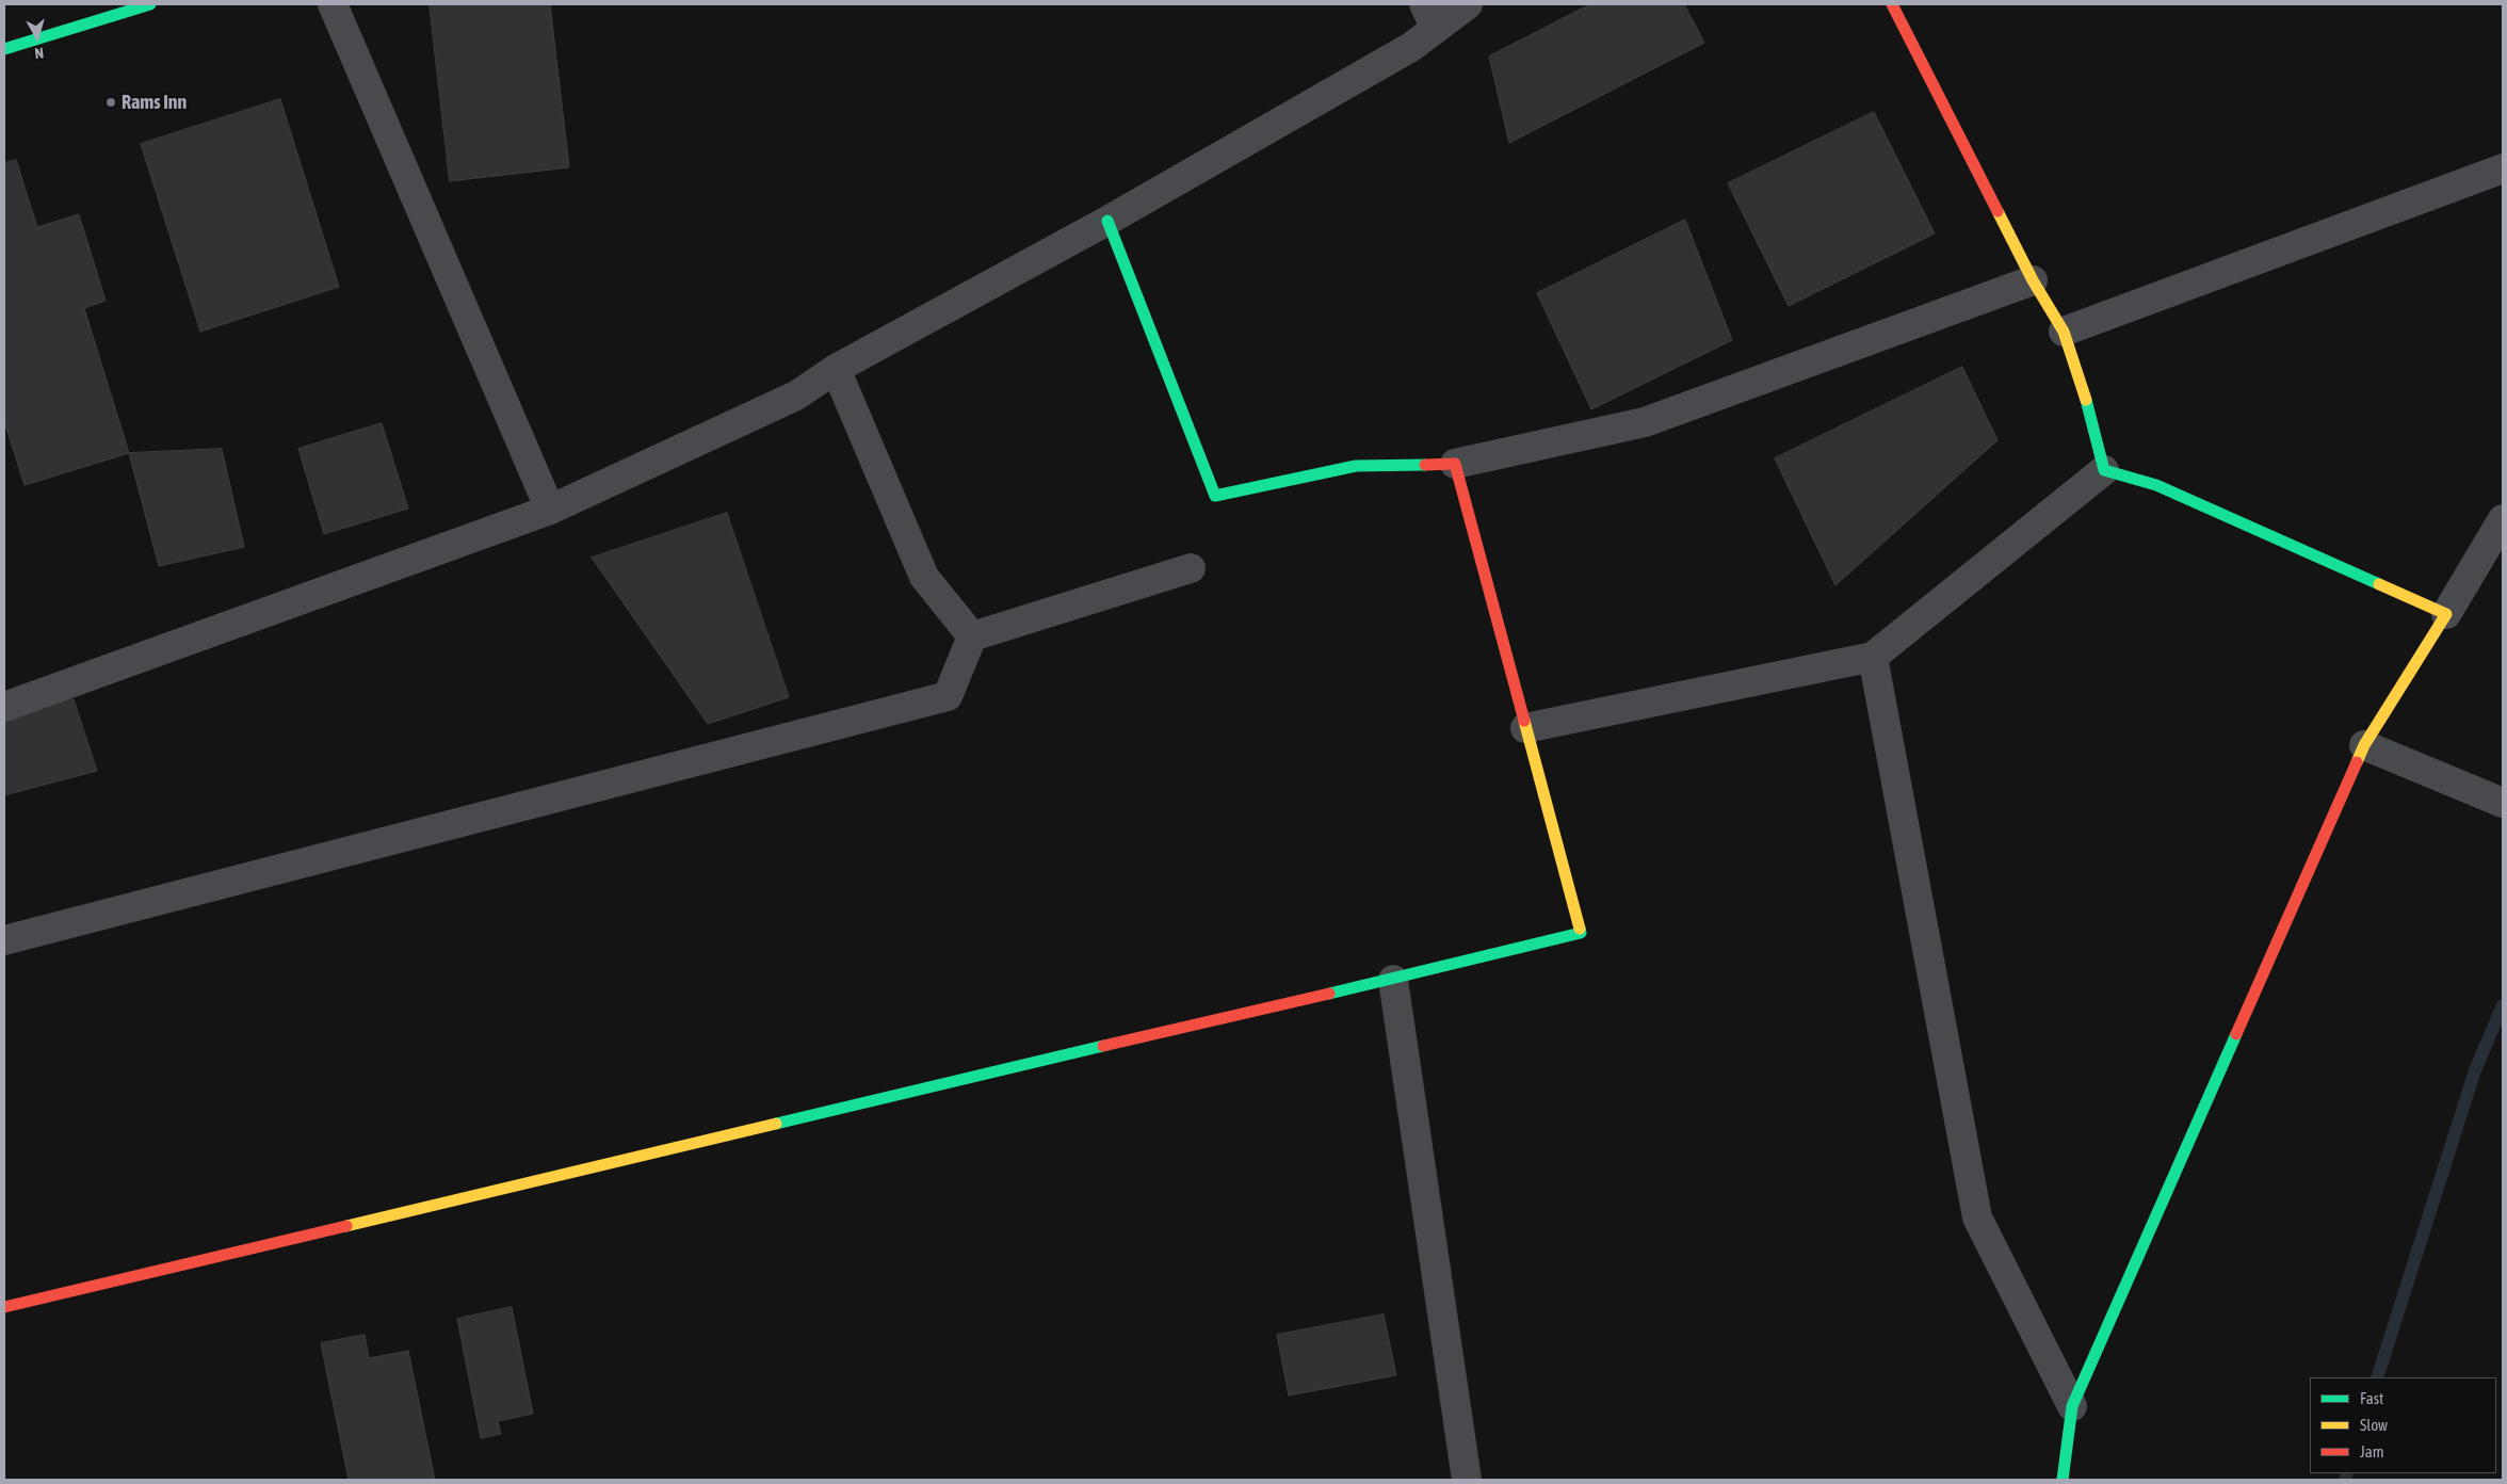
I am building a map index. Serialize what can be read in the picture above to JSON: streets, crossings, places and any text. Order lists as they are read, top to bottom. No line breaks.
{"places":["Rams Inn"],"legend":["Fast","Slow","Jam"],"north":"bottom"}
